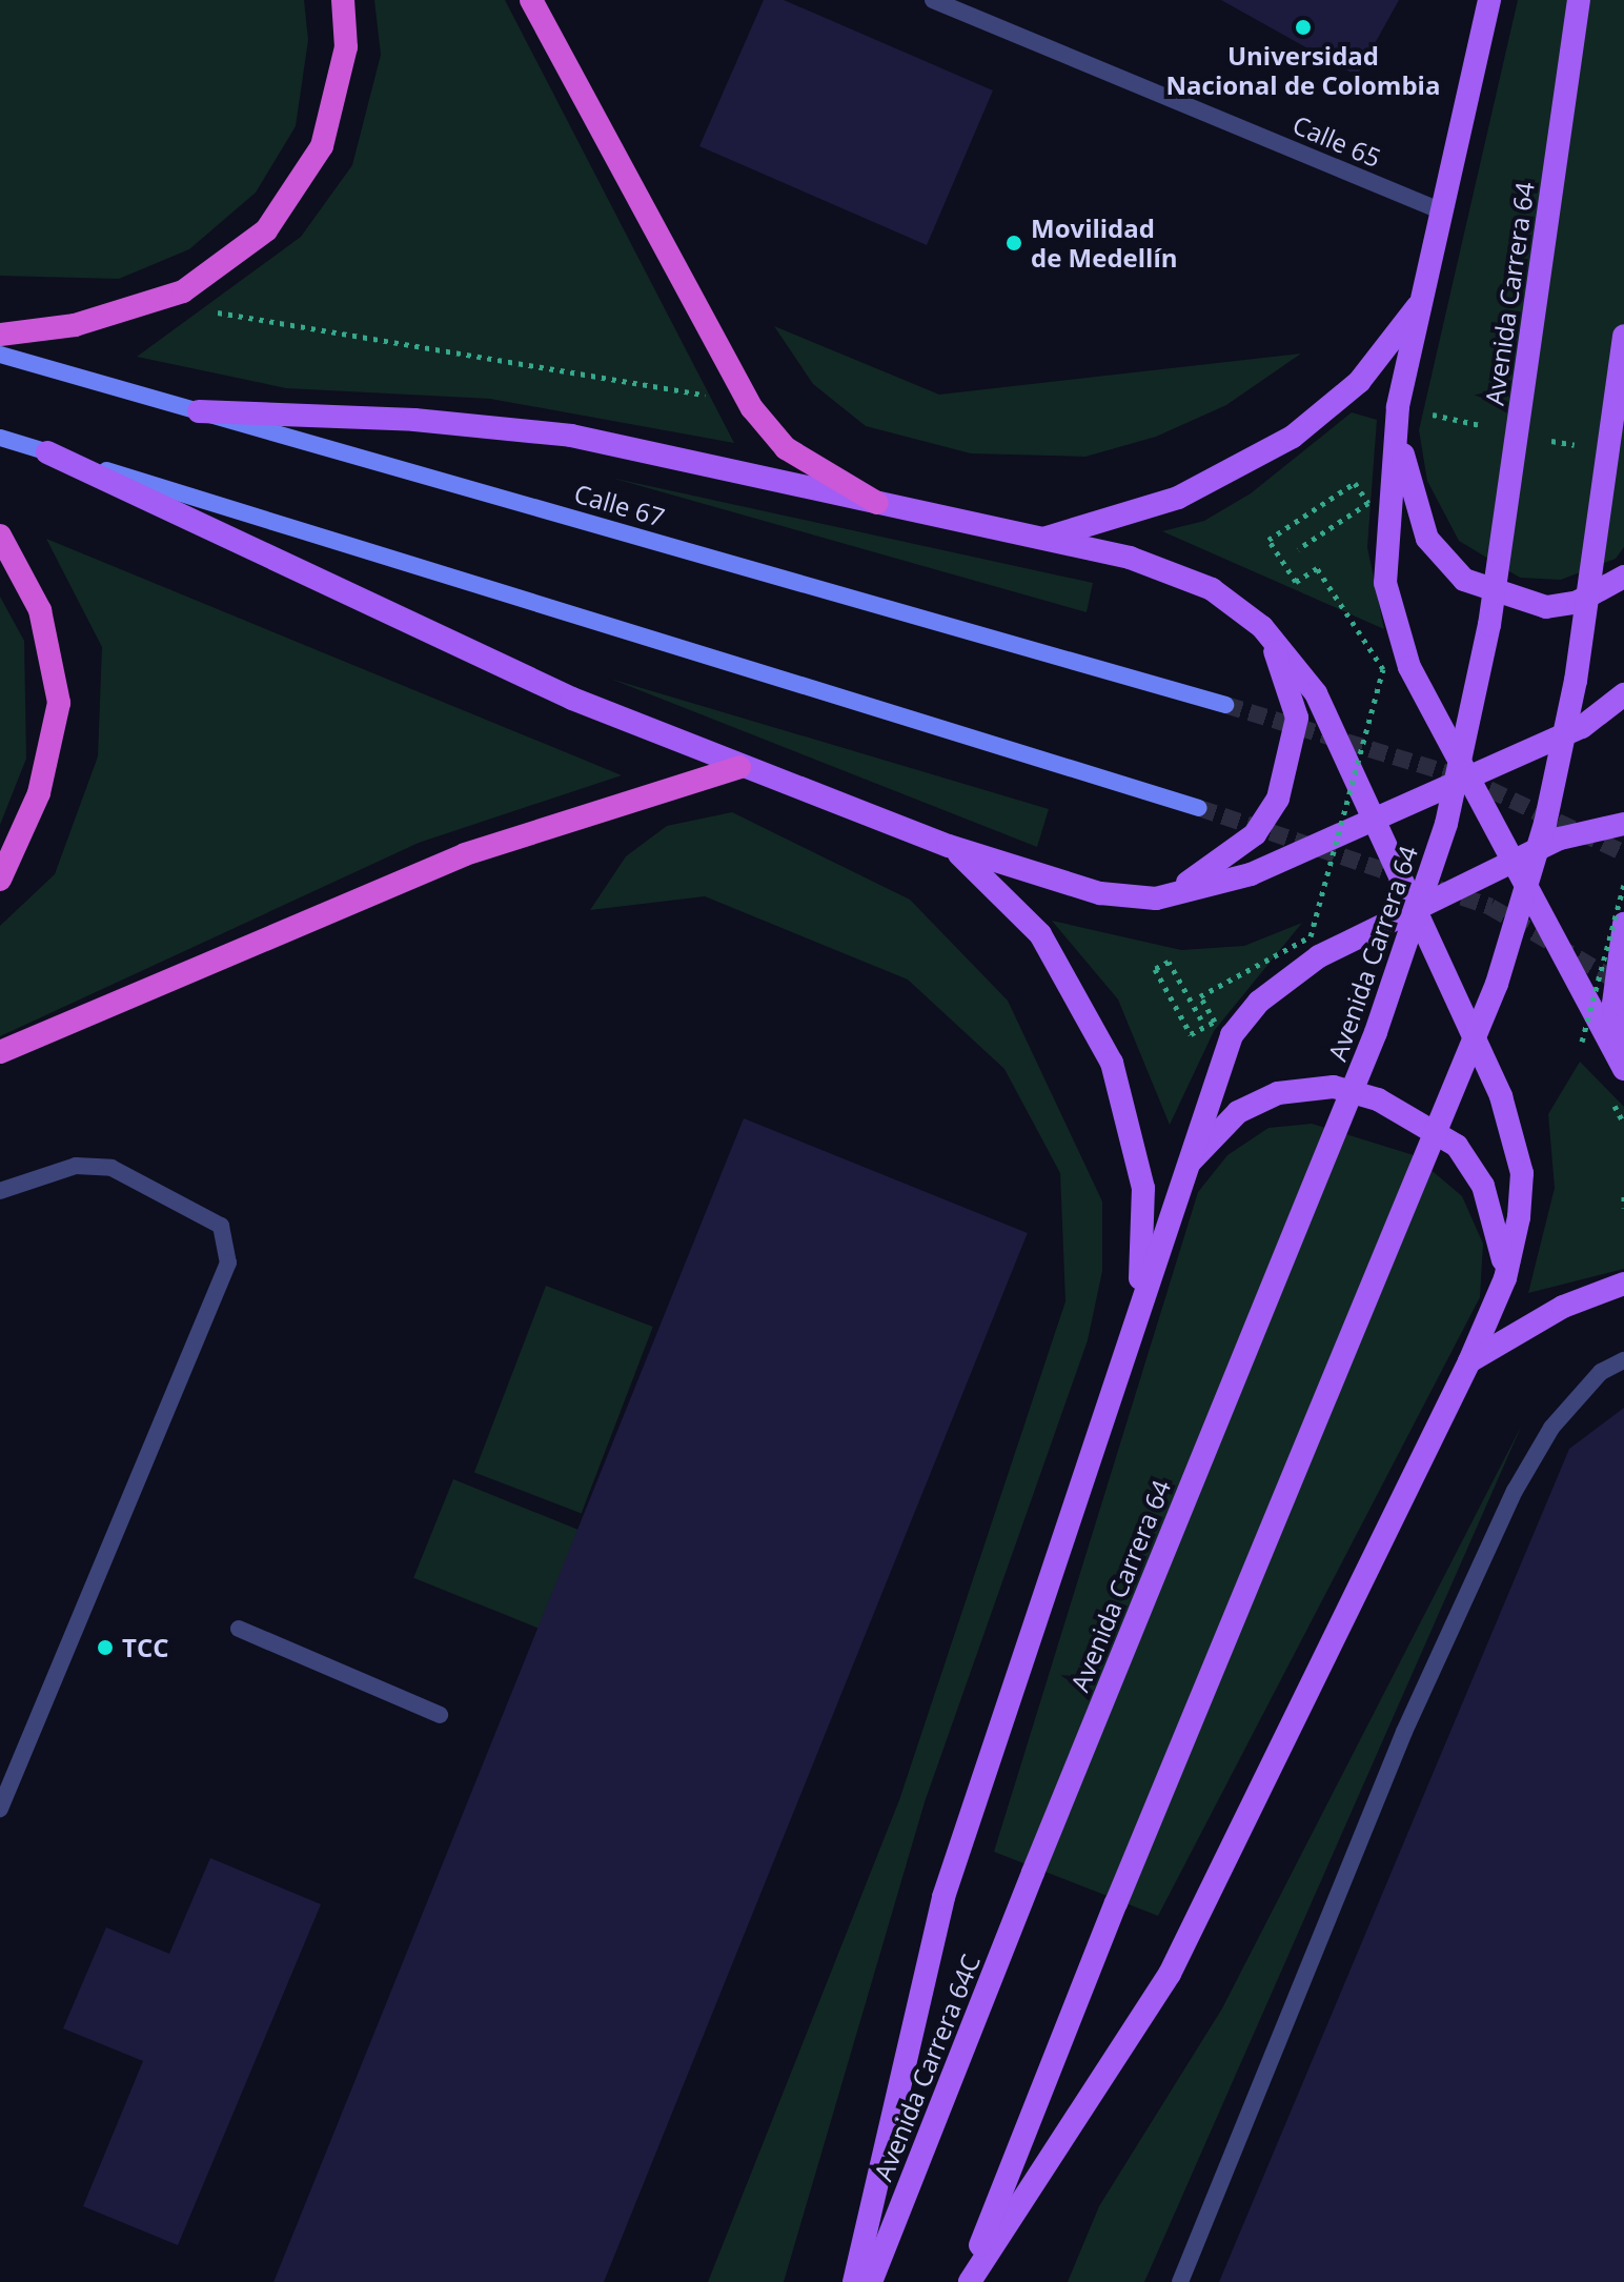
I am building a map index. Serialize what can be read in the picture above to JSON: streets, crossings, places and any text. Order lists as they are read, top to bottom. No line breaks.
{"streets":{"main road":["Avenida Carrera 64","Calle 67","Avenida Carrera 64C"],"lane":["Calle 65"]},"crossings":[["Avenida Carrera 64","Avenida Carrera 64C"]],"places":["Universidad Nacional de Colombia","Movilidad de Medellín","TCC"]}
